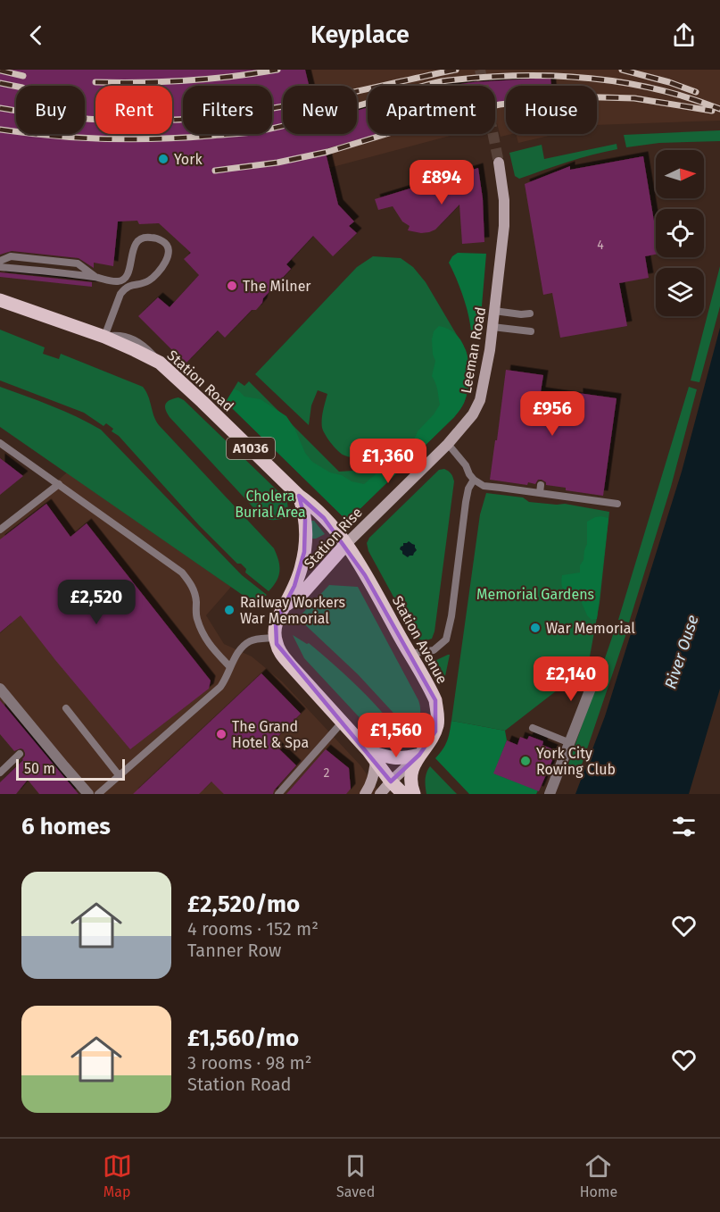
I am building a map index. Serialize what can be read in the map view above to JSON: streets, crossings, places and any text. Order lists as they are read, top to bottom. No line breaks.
{"streets":{"main road":["Station Road","A1036","Station Rise","Station Avenue"],"street":["Leeman Road"]},"crossings":[["Leeman Road","Station Rise"],["Station Road","Station Rise"],["Station Road","Station Avenue"],["A1036","Station Avenue"],["Station Rise","Station Avenue"]],"water":["River Ouse"],"parks":["Cholera Burial Area","Memorial Gardens"],"places":["York","The Milner","Railway Workers War Memorial","War Memorial","The Grand Hotel & Spa","York City Rowing Club"],"house_numbers":["4","2"],"scale_bar":"50 m","north":"right","page":{"header":"Keyplace","chip":["Buy","Rent","Filters","New","Apartment","House"],"price":["£894","£956","£1,360","£2,520","£2,140","£1,560"],"scale":"50 m","heading":"6 homes","list":[{"name":"£2,520/mo","note":"4 rooms · 152 m² · Tanner Row"},{"name":"£1,560/mo","note":"3 rooms · 98 m² · Station Road"}],"tabs":["Map","Saved","Home"]}}
